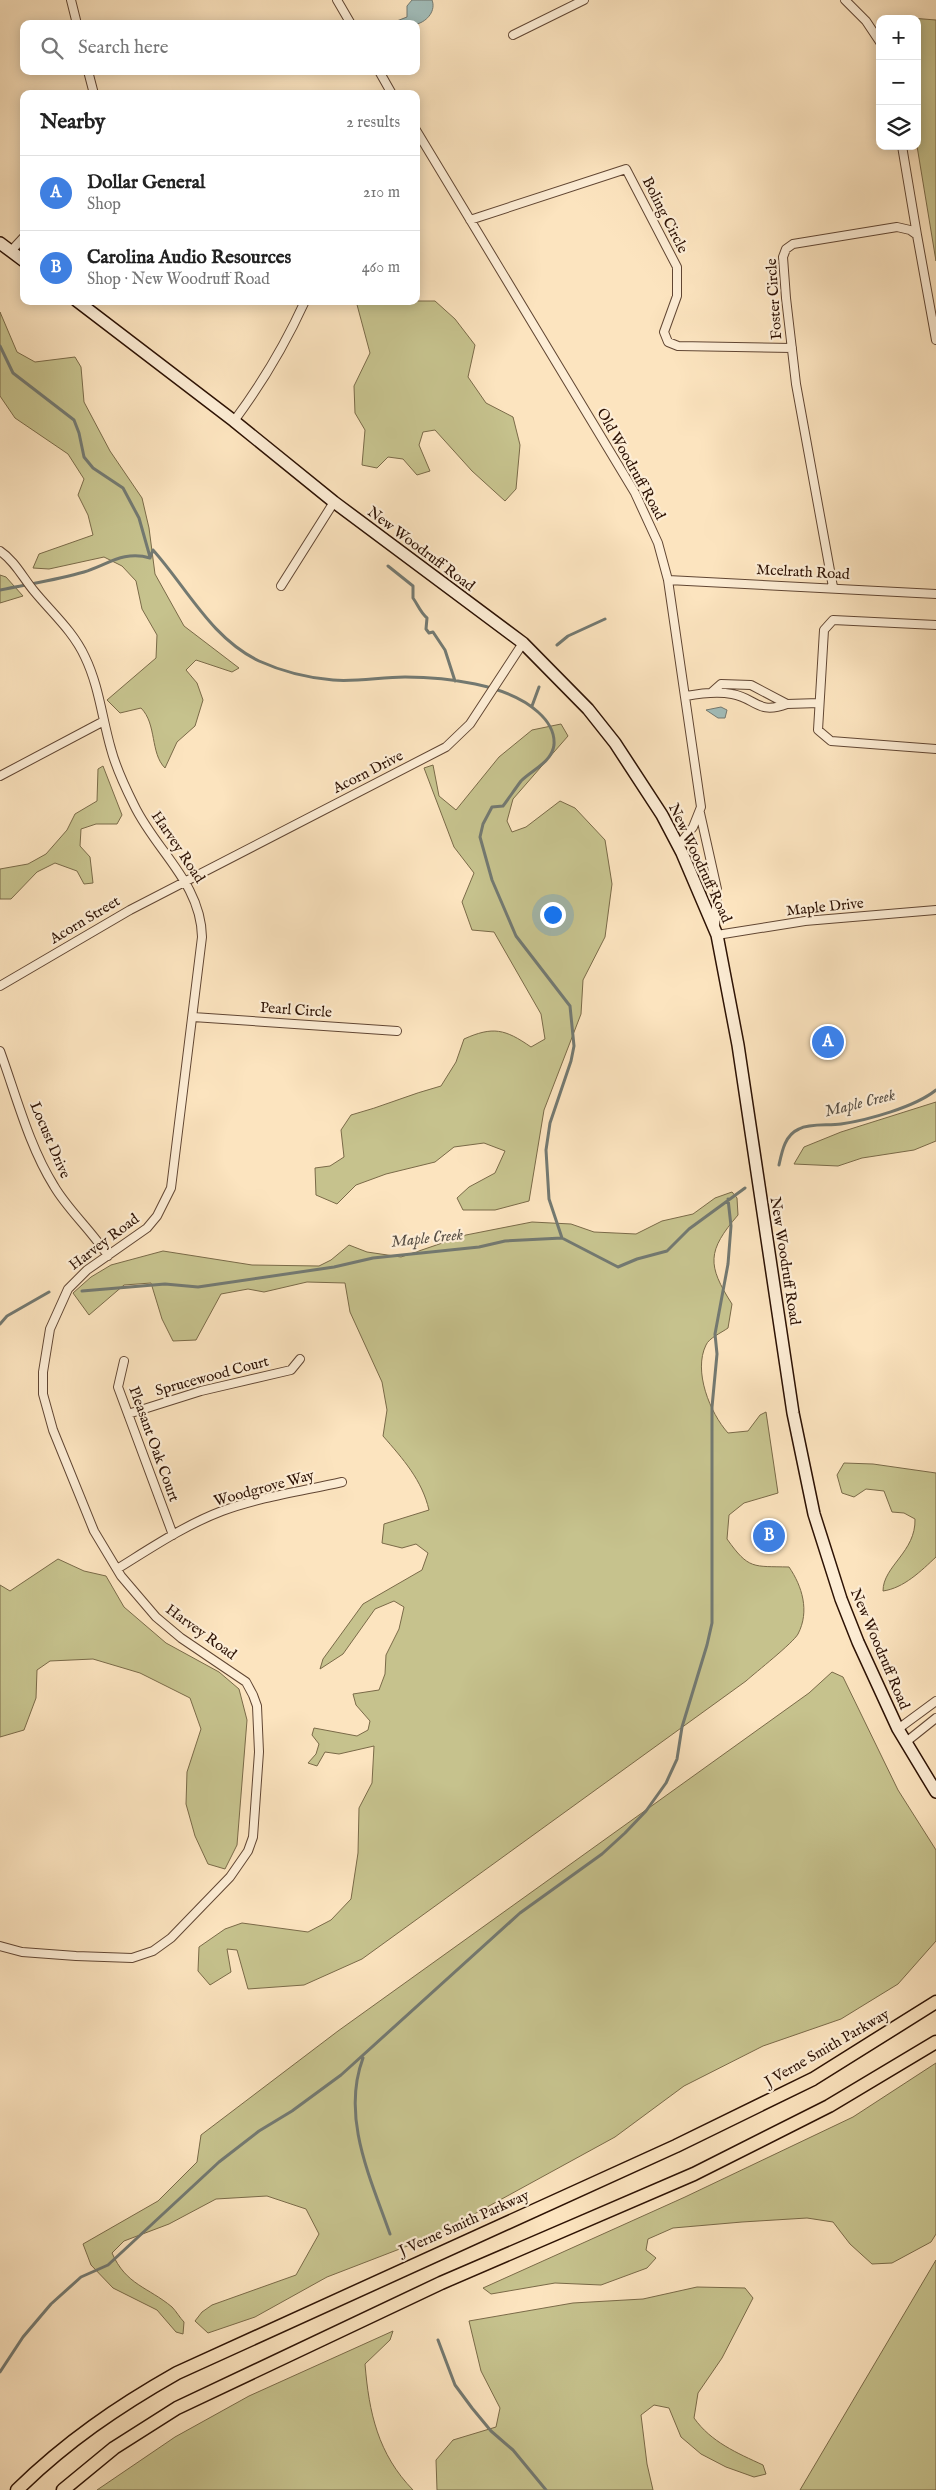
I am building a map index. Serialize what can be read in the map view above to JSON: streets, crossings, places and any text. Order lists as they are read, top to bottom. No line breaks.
{"streets":{"main road":["New Woodruff Road","J Verne Smith Parkway"],"street":["Boling Circle","Foster Circle","Old Woodruff Road","Mcelrath Road","Acorn Drive","Harvey Road","Maple Drive","Acorn Street","Pearl Circle","Locust Drive","Sprucewood Court","Pleasant Oak Court","Woodgrove Way"]},"crossings":[["Boling Circle","Foster Circle"],["Boling Circle","Old Woodruff Road"],["Foster Circle","Mcelrath Road"],["Old Woodruff Road","New Woodruff Road"],["Old Woodruff Road","Mcelrath Road"],["Old Woodruff Road","Maple Drive"],["New Woodruff Road","Acorn Drive"],["New Woodruff Road","Maple Drive"],["Acorn Drive","Harvey Road"],["Acorn Drive","Acorn Street"],["Harvey Road","Acorn Street"],["Harvey Road","Pearl Circle"],["Harvey Road","Locust Drive"],["Harvey Road","Woodgrove Way"],["Sprucewood Court","Pleasant Oak Court"],["Pleasant Oak Court","Woodgrove Way"]],"water":["Maple Creek"],"page":{"map_buttons":["+","−"],"search":"Search here","heading":["Nearby","2 results"],"list":[{"mark":"A","name":"Dollar General","note":"Shop","value":"210 m"},{"mark":"B","name":"Carolina Audio Resources","note":"Shop · New Woodruff Road","value":"460 m"}],"pins":["A","B"]}}
